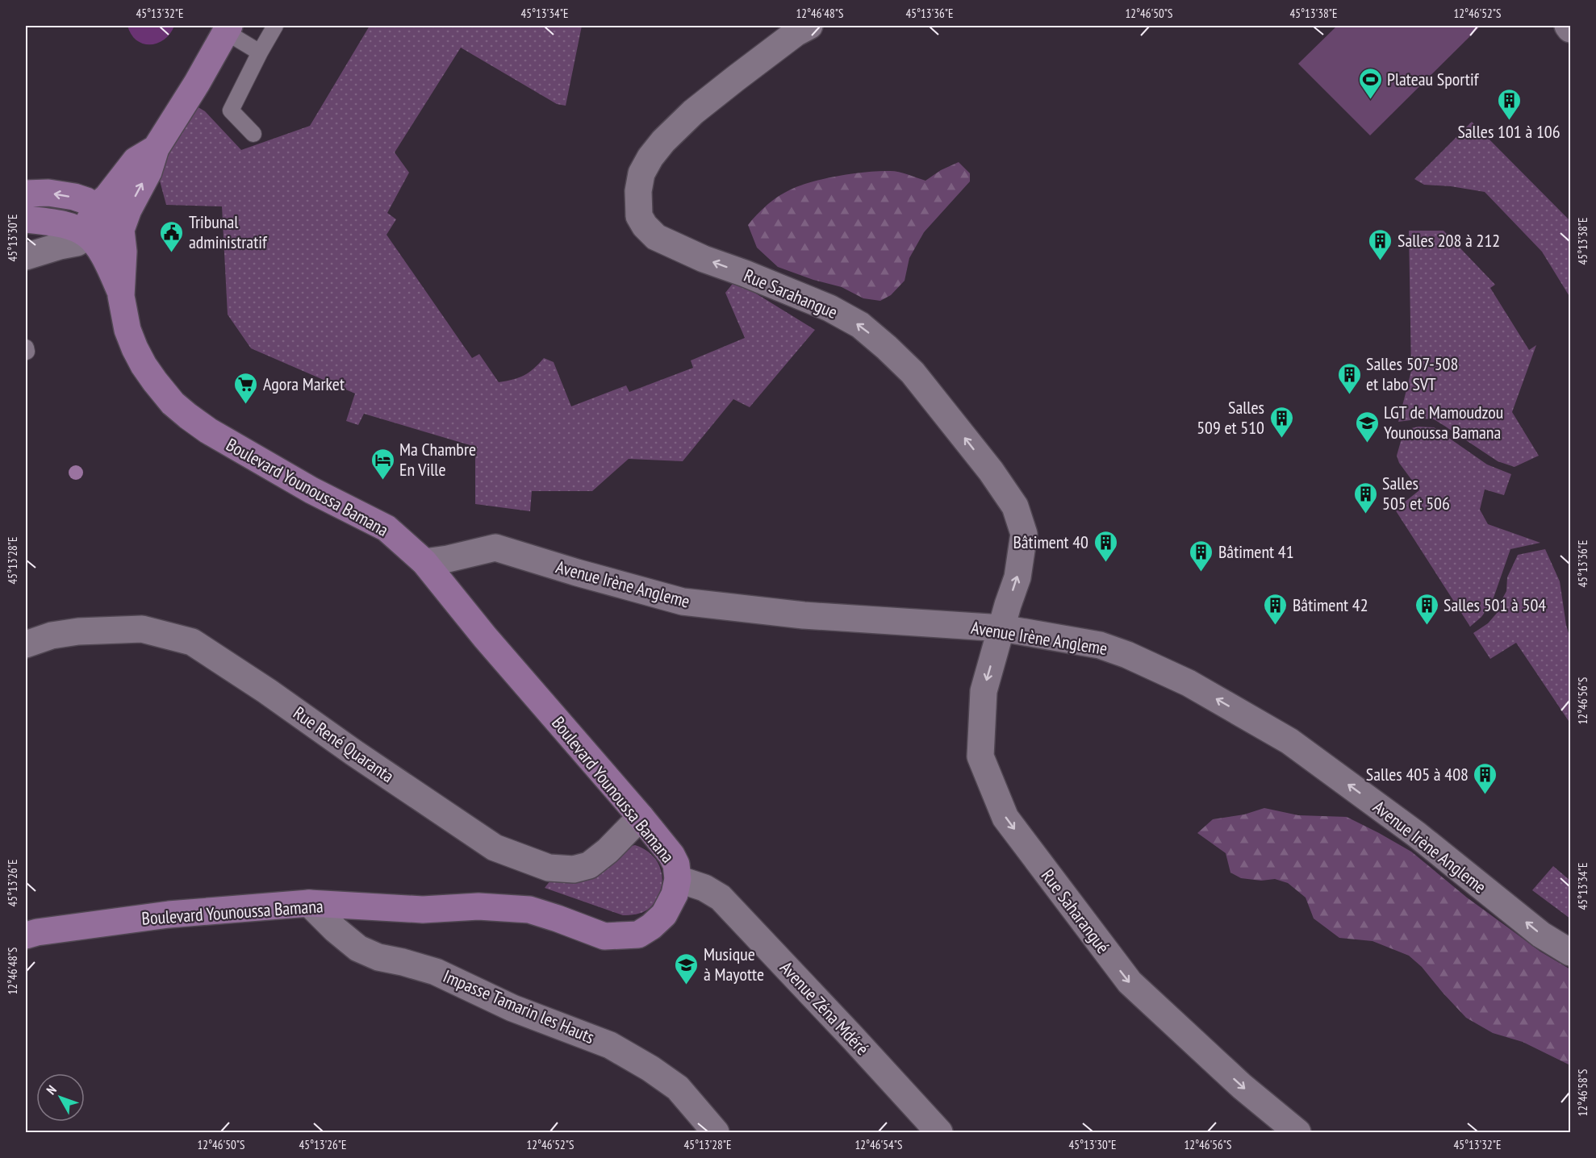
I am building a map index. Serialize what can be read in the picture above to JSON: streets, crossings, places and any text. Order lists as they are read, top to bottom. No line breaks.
{"streets":{"main road":["Boulevard Younoussa Bamana"],"street":["Rue Sarahangue","Avenue Irène Angleme","Rue René Quaranta","Rue Saharangué","Impasse Tamarin les Hauts","Avenue Zéna Mdéré"]},"crossings":[["Rue Sarahangue","Avenue Irène Angleme"],["Rue Sarahangue","Rue Saharangué"],["Boulevard Younoussa Bamana","Avenue Irène Angleme"],["Boulevard Younoussa Bamana","Rue René Quaranta"],["Boulevard Younoussa Bamana","Impasse Tamarin les Hauts"],["Boulevard Younoussa Bamana","Avenue Zéna Mdéré"],["Avenue Irène Angleme","Rue Saharangué"]],"one_way":["Avenue Irène Angleme","Rue Saharangué"],"places":{"sports":["Plateau Sportif"],"building":["Salles 101 à 106","Salles 208 à 212","Salles 507-508 et labo SVT","Salles 509 et 510","Salles 505 et 506","Bâtiment 40","Bâtiment 41","Bâtiment 42","Salles 501 à 504","Salles 405 à 408"],"public building":["Tribunal administratif"],"supermarket":["Agora Market"],"school or university":["LGT de Mamoudzou Younoussa Bamana","Musique à Mayotte"],"hotel":["Ma Chambre En Ville"]},"north":"top left","coordinates":["45°13'32\"E","45°13'34\"E","12°46'48\"S","45°13'36\"E","12°46'50\"S","45°13'38\"E","12°46'52\"S","45°13'30\"E","45°13'28\"E","12°46'56\"S","45°13'26\"E","12°46'58\"S","12°46'54\"S"]}
